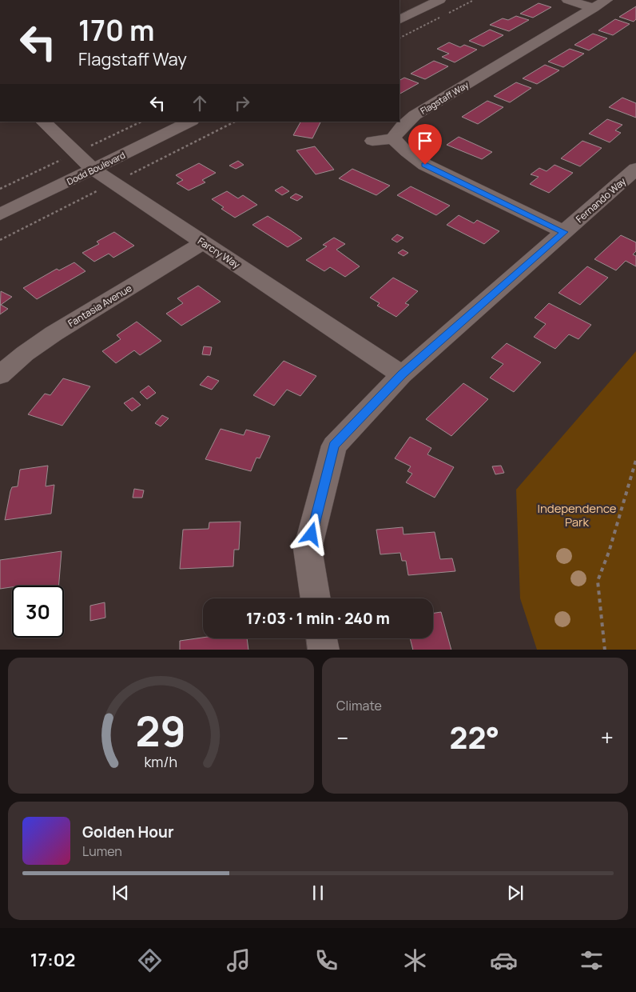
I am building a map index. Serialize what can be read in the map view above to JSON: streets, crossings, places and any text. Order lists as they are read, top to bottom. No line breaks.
{"streets":{"street":["Flagstaff Way","Dodd Boulevard","Fernando Way","Farcry Way","Fantasia Avenue"]},"crossings":[["Dodd Boulevard","Farcry Way"],["Fernando Way","Farcry Way"],["Farcry Way","Fantasia Avenue"]],"parks":["Independence Park"],"page":{"turn":["170 m","Flagstaff Way"],"limit":"30","trip":"17:03 · 1 min · 240 m","tile":"Climate","heat":["−","22°","+"],"song":["Golden Hour","Lumen"],"tabs":"17:02","gauge":["29","km/h"]}}
